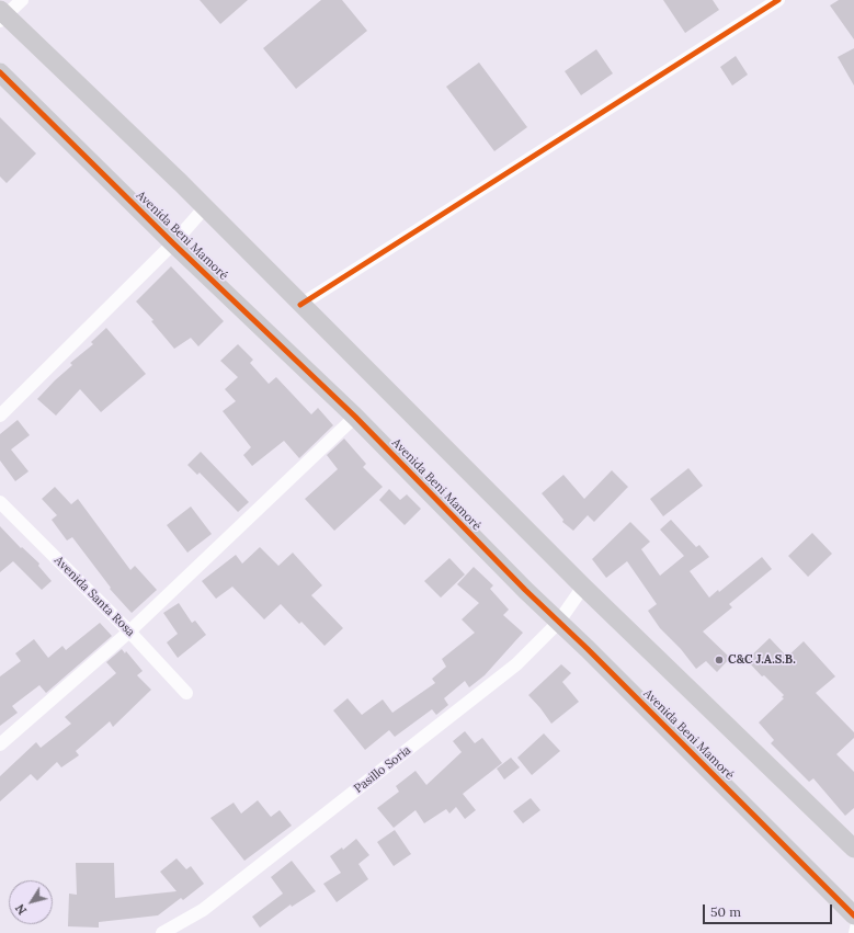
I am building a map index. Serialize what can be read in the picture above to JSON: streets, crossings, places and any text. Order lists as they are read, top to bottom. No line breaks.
{"streets":{"street":["Avenida Beni Mamoré","Avenida Santa Rosa","Pasillo Soria"]},"crossings":[["Avenida Beni Mamoré","Pasillo Soria"]],"places":["C&C J.A.S.B."],"scale_bar":"50 m","north":"bottom left"}
